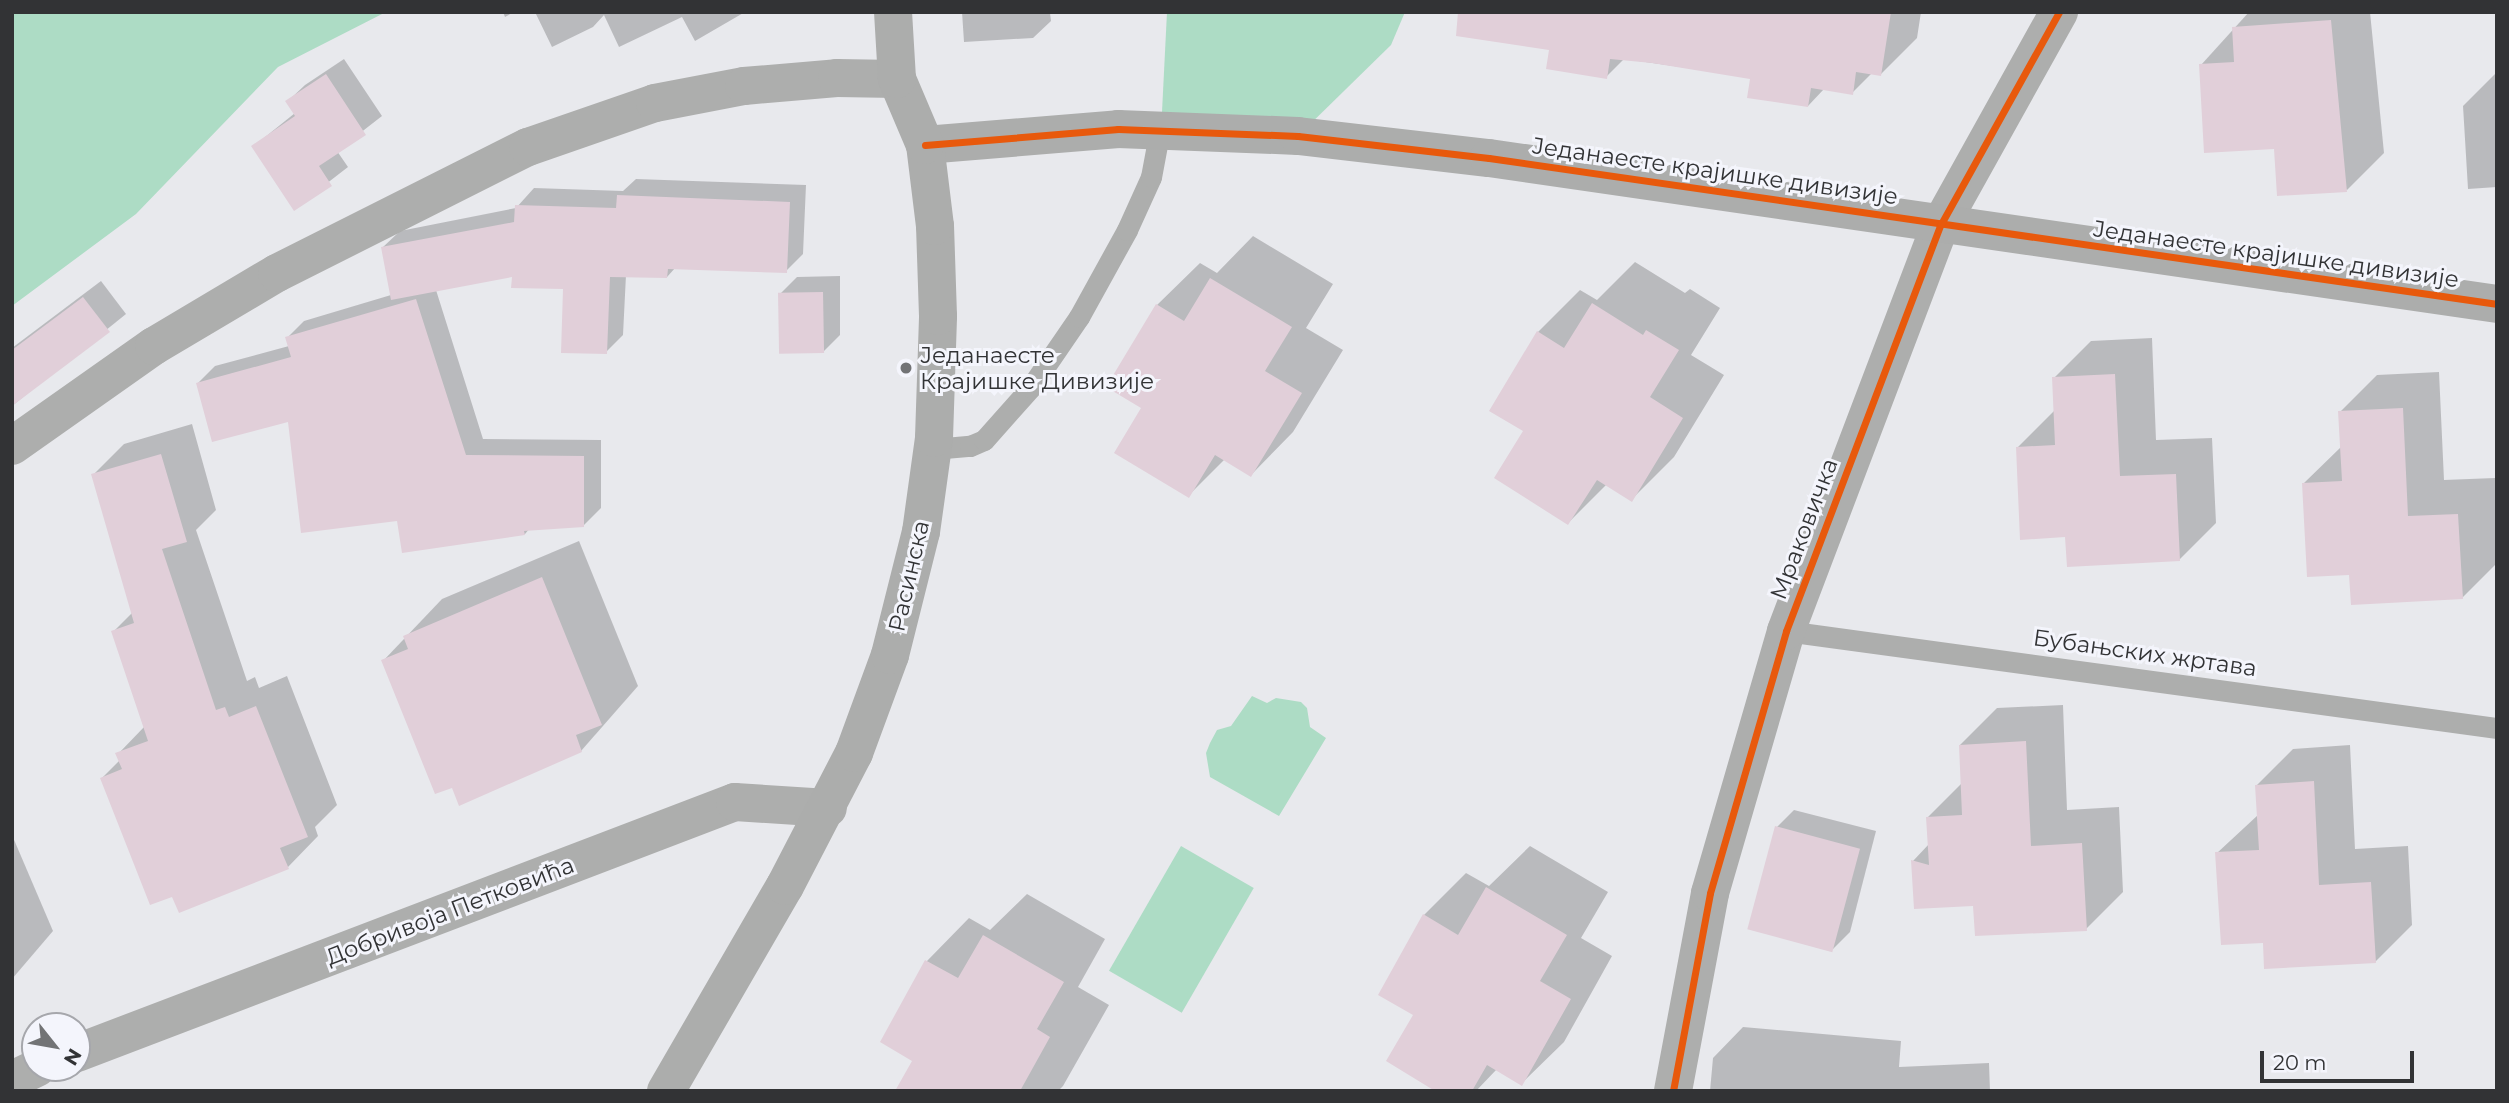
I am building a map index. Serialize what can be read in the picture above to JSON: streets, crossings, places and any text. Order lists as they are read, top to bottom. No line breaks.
{"streets":{"street":["Једанаесте крајишке дивизије","Мраковичка","Расинска","Добривоја Петковића"],"lane":["Бубањских жртава"]},"crossings":[["Једанаесте крајишке дивизије","Мраковичка"],["Једанаесте крајишке дивизије","Расинска"],["Мраковичка","Бубањских жртава"],["Расинска","Добривоја Петковића"]],"places":["Једанаесте Крајишке Дивизије"],"scale_bar":"20 m","north":"bottom right"}
